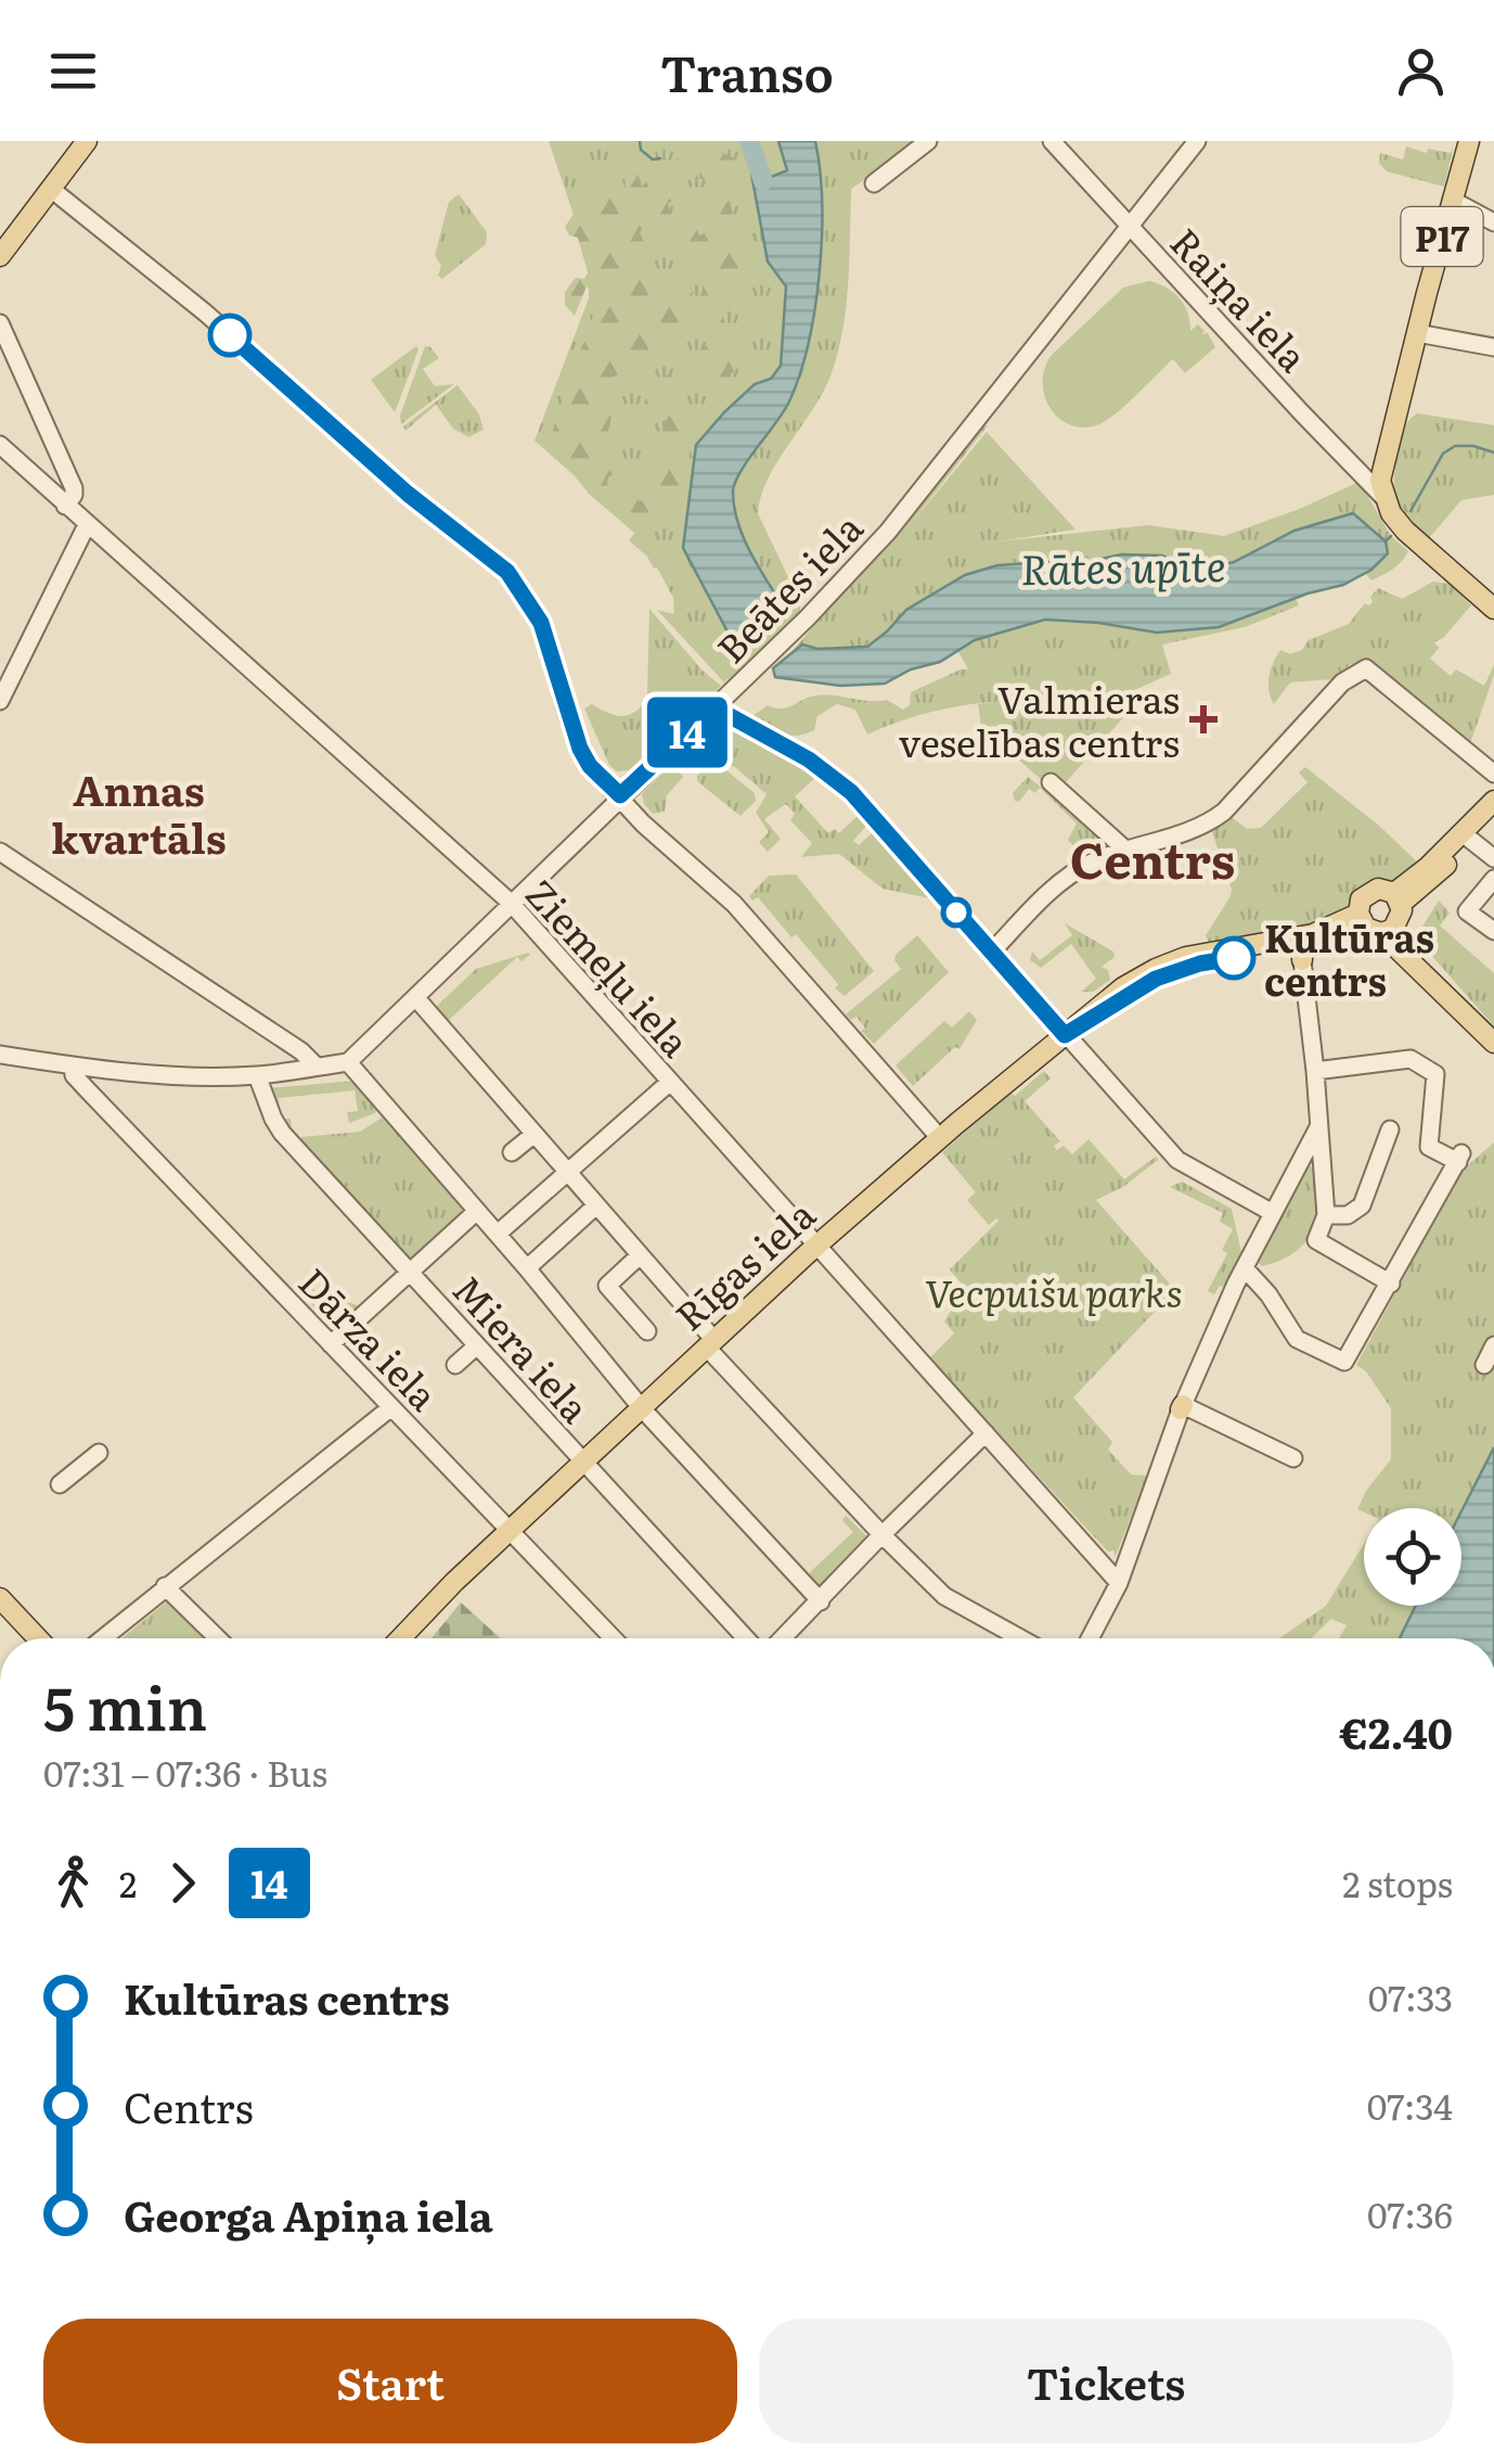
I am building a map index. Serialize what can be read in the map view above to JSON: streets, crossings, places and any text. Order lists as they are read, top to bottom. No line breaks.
{"streets":{"main road":["P17","Rīgas iela"],"street":["Raiņa iela","Beātes iela","Ziemeļu iela","Dārza iela","Miera iela"]},"crossings":[["P17","Raiņa iela"],["Raiņa iela","Beātes iela"],["Beātes iela","Ziemeļu iela"],["Ziemeļu iela","Rīgas iela"],["Rīgas iela","Dārza iela"],["Rīgas iela","Miera iela"]],"districts":["Annas kvartāls","Centrs"],"water":["Rātes upīte"],"parks":["Vecpuišu parks"],"places":{"health":["Valmieras veselības centrs"],"other":["Kultūras centrs"]},"lines":["bus line 14"],"page":{"header":"Transo","on_map":"14","heading":["5 min","07:31 – 07:36 · Bus","€2.40"],"legs":["2","14","2 stops"],"list":[{"name":"Kultūras centrs","value":"07:33"},{"name":"Centrs","value":"07:34"},{"name":"Georga Apiņa iela","value":"07:36"}],"buttons":["Start","Tickets"]}}
